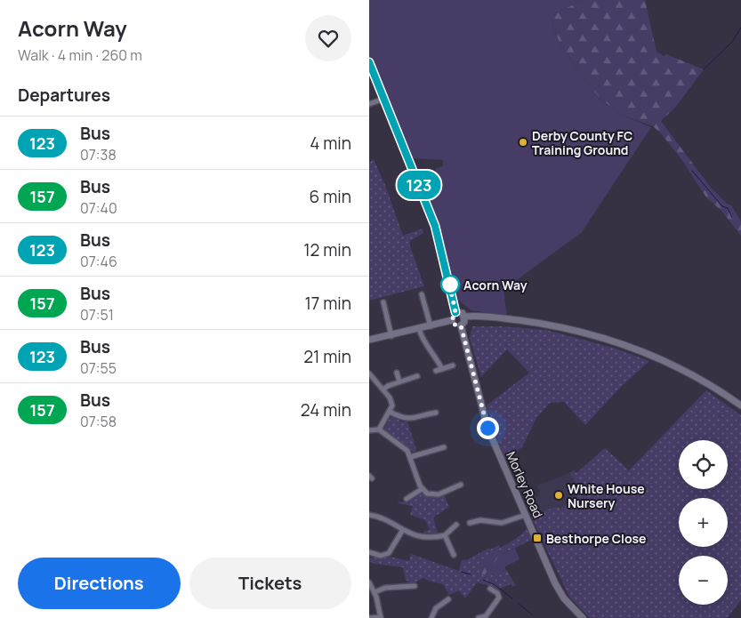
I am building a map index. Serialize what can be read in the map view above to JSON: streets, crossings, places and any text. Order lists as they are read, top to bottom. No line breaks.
{"streets":{"street":["Morley Road"]},"places":{"other":["Derby County FC Training Ground","Acorn Way","White House Nursery"],"transit":["Besthorpe Close"]},"lines":["bus line 123"],"page":{"heading":[["Acorn Way","Walk · 4 min · 260 m"],"Departures"],"on_map":"123","list":[{"mark":"123","name":"Bus","note":"07:38","value":"4 min"},{"mark":"157","name":"Bus","note":"07:40","value":"6 min"},{"mark":"123","name":"Bus","note":"07:46","value":"12 min"},{"mark":"157","name":"Bus","note":"07:51","value":"17 min"},{"mark":"123","name":"Bus","note":"07:55","value":"21 min"},{"mark":"157","name":"Bus","note":"07:58","value":"24 min"}],"map_buttons":["+","−"],"buttons":["Directions","Tickets"]}}
